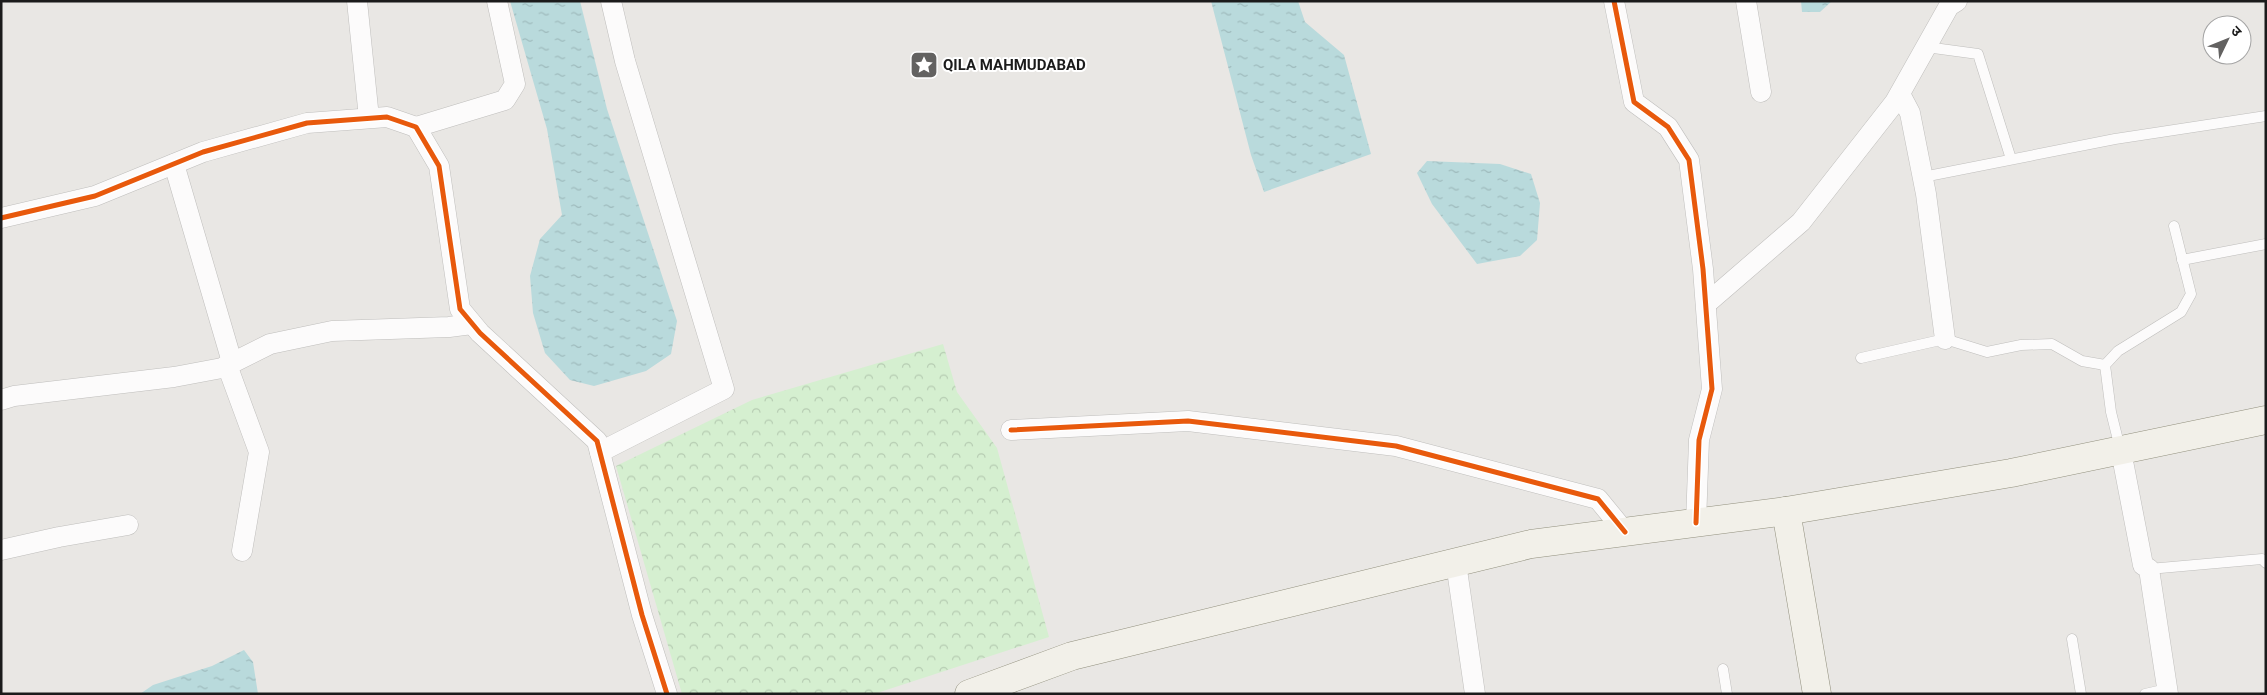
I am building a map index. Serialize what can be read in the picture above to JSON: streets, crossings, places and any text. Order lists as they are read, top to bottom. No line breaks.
{"places":{"place":["QILA MAHMUDABAD"]},"north":"top right"}
